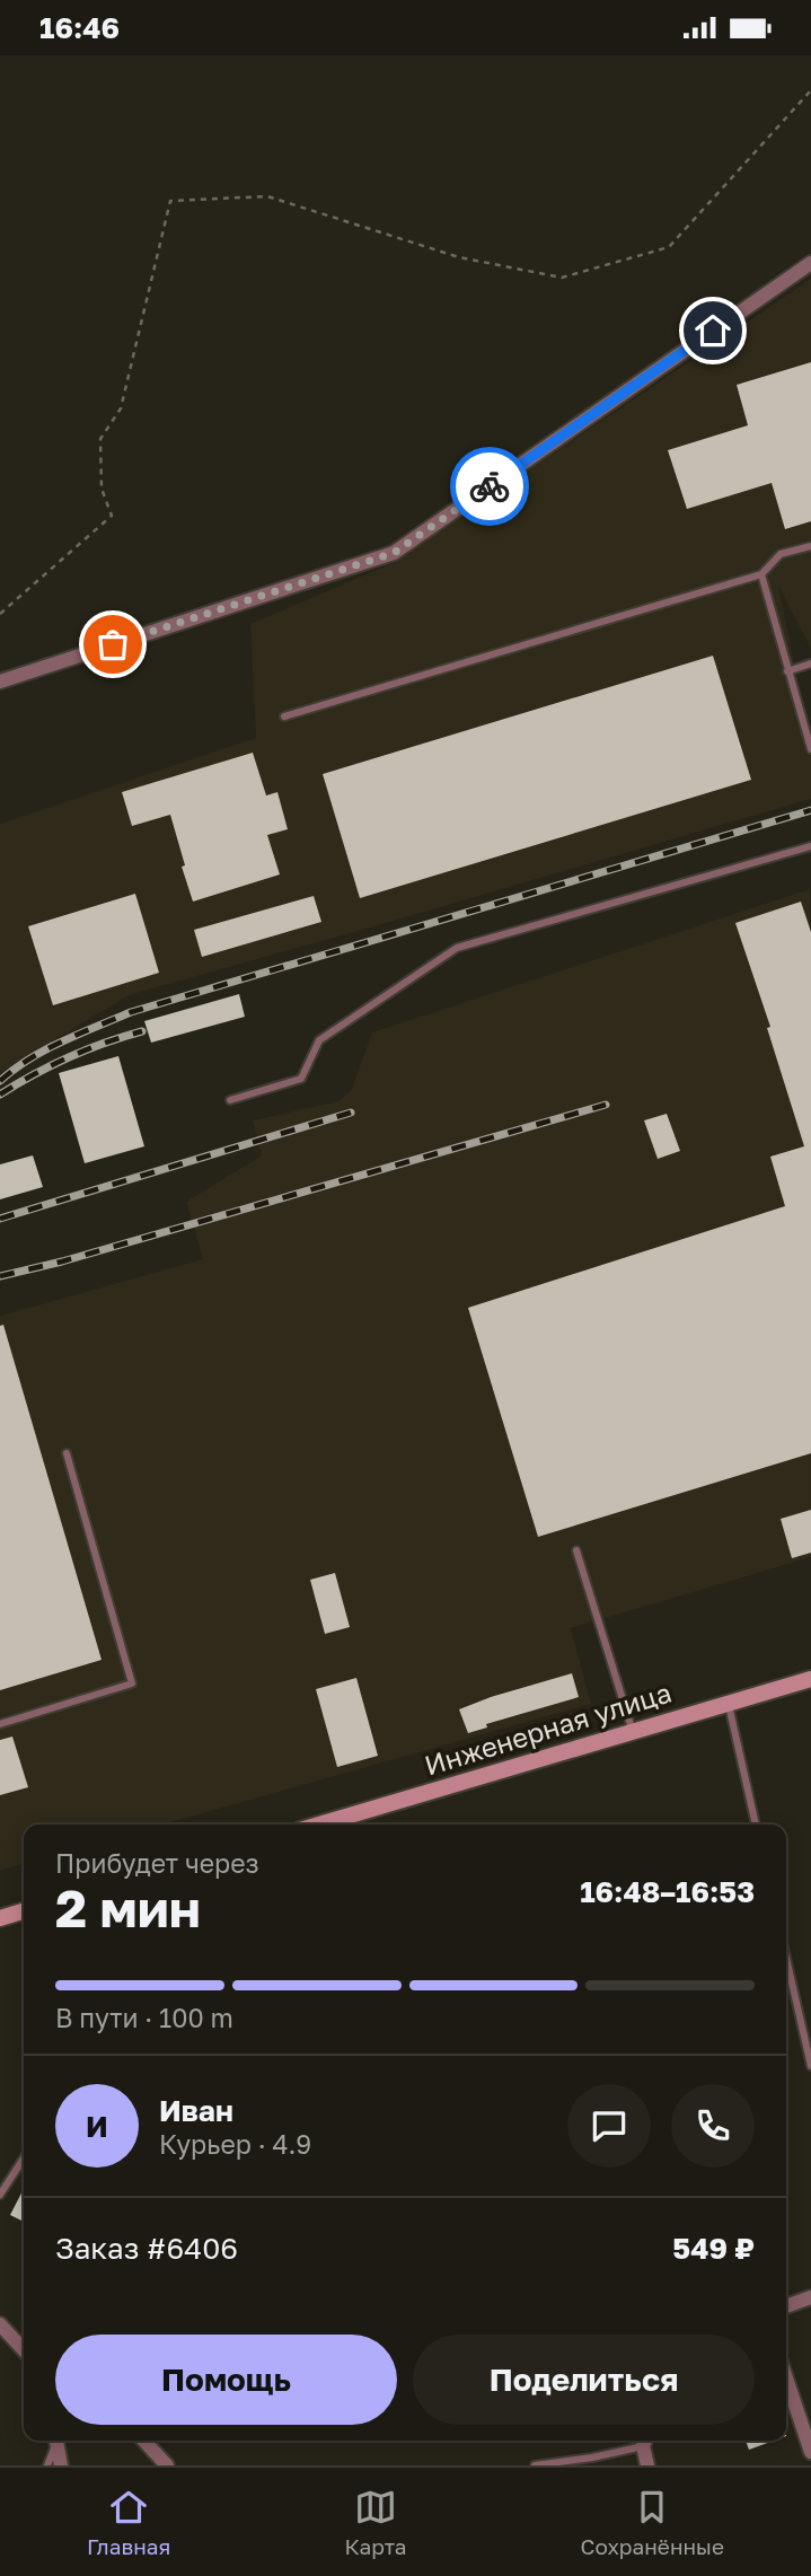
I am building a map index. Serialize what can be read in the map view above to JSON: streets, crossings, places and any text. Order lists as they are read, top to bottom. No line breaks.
{"streets":{"street":["Инженерная улица"]},"page":{"status":"16:46","heading":["2 мин","Прибудет через","16:48–16:53"],"panel":["Иван","Курьер · 4.9","Заказ #6406","549 ₽"],"bar":"В пути · 100 m","round":"И","buttons":["Помощь","Поделиться"],"tabs":["Главная","Карта","Сохранённые"]}}
